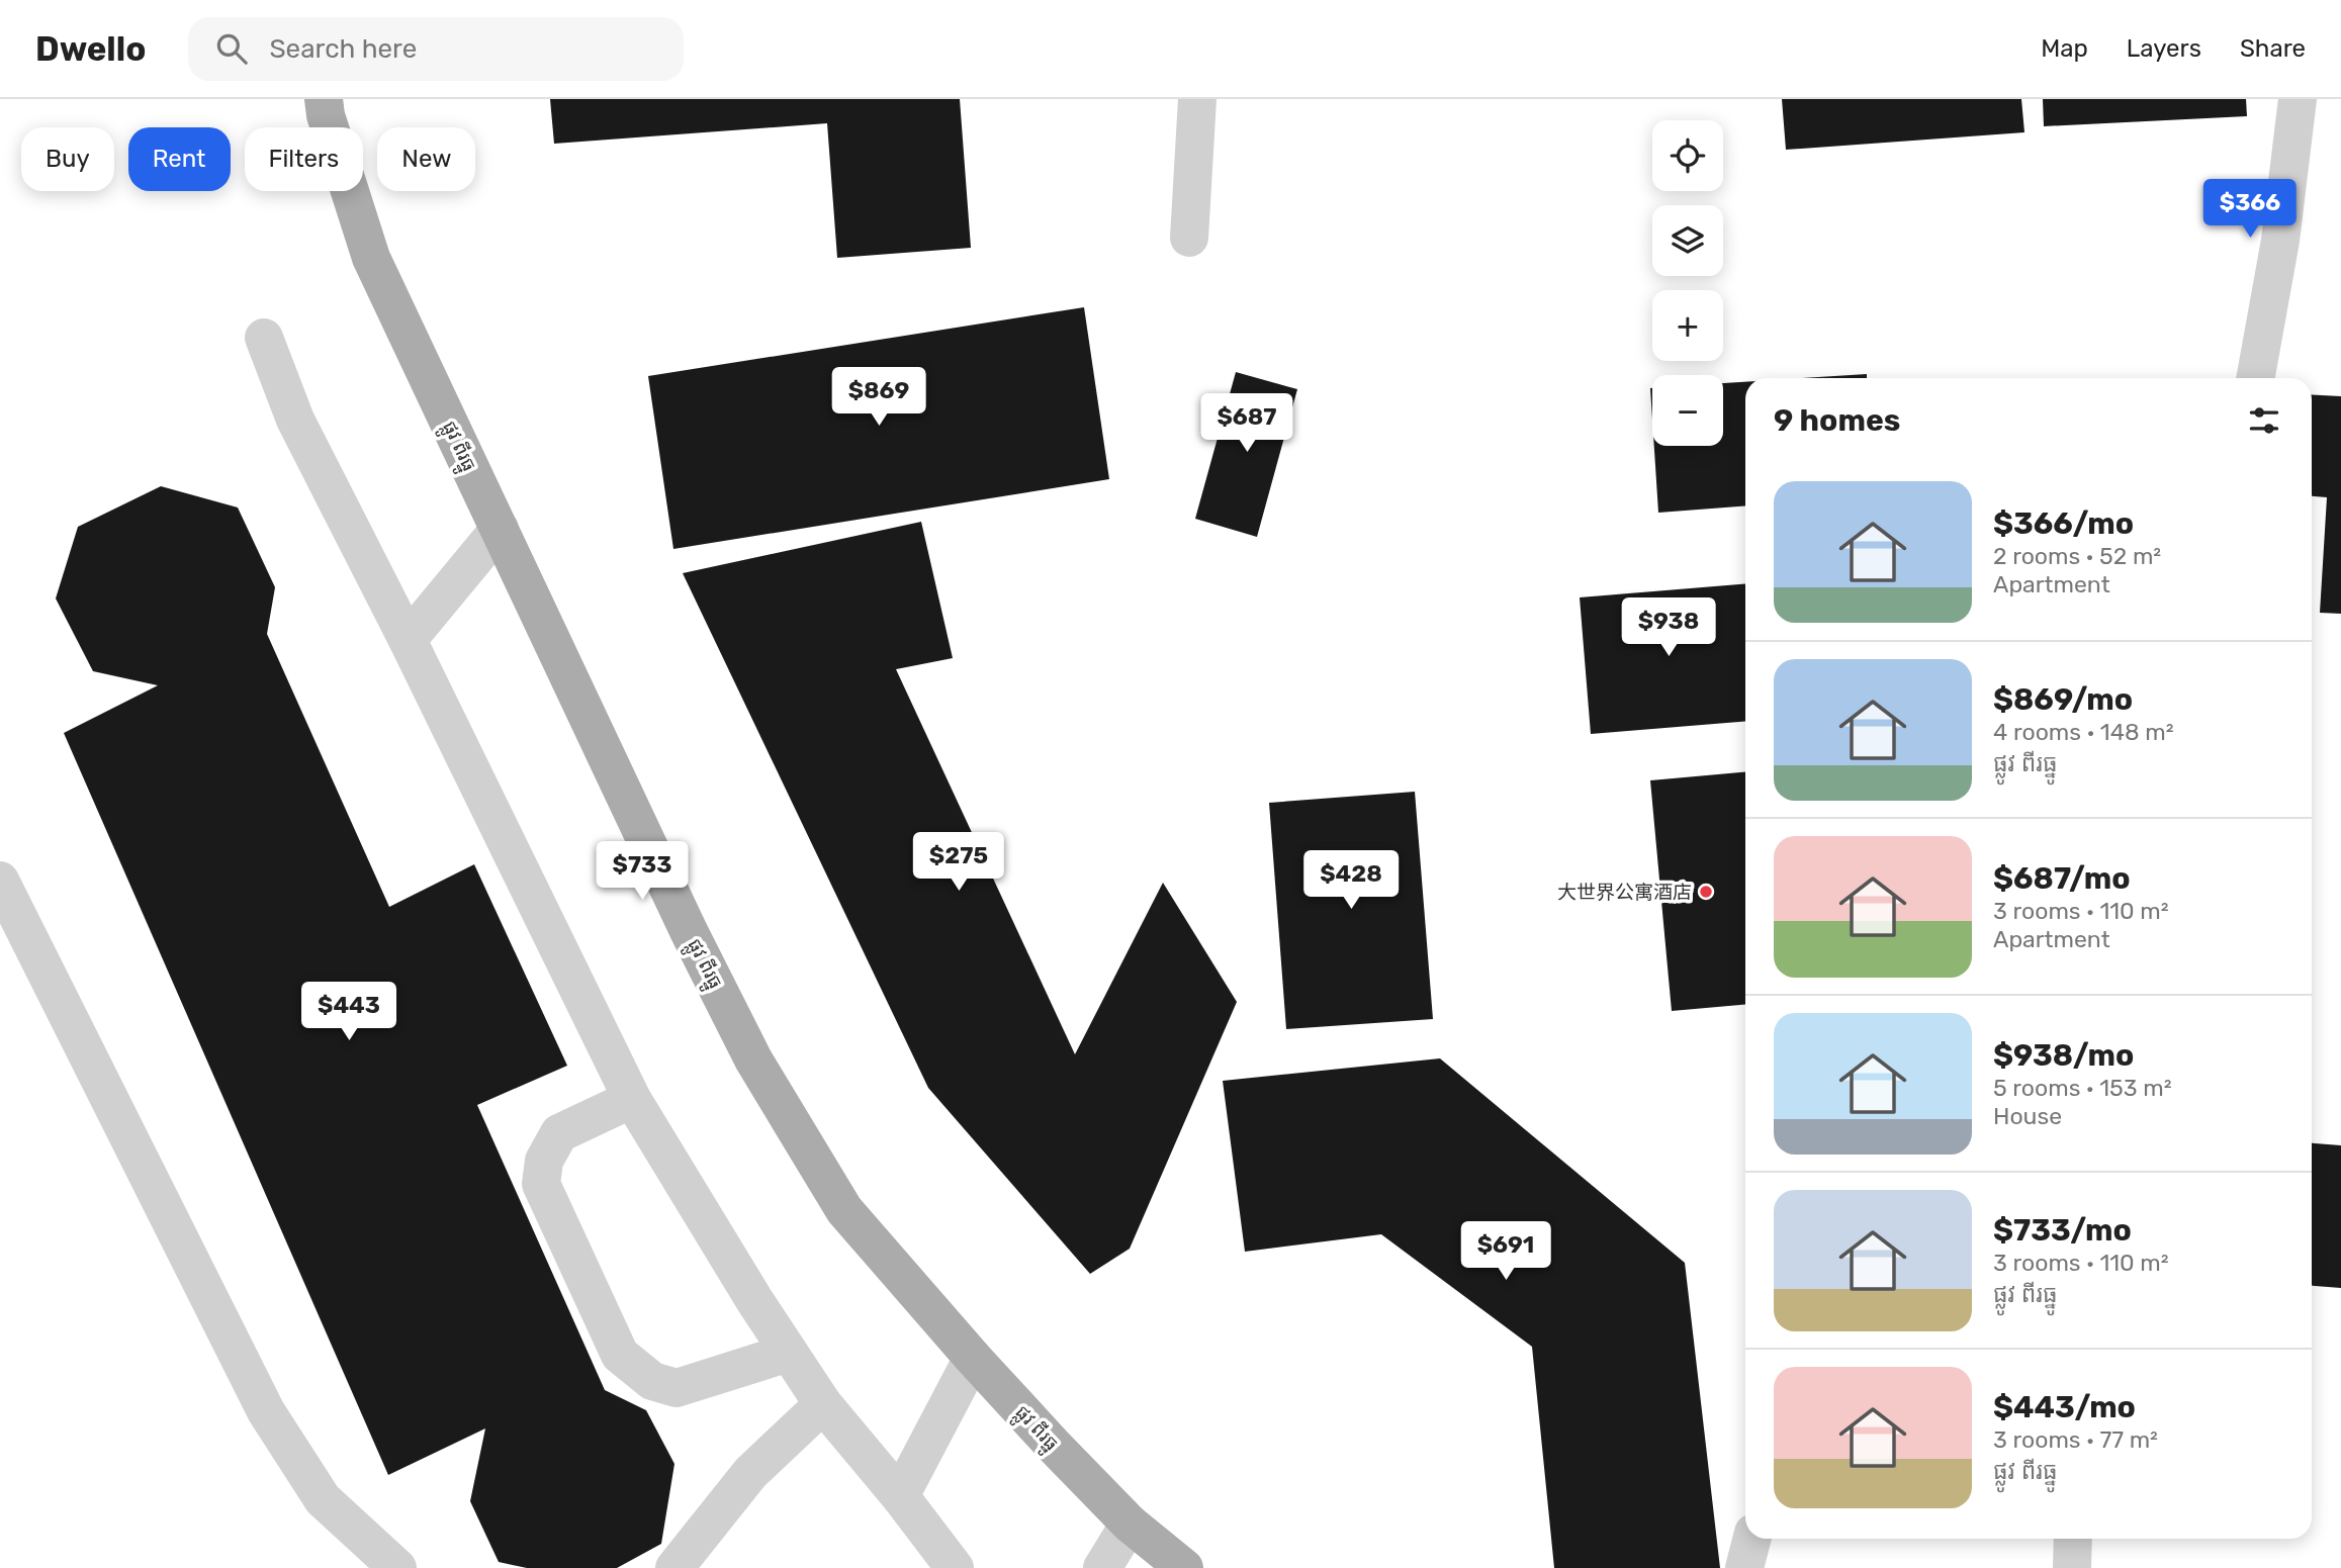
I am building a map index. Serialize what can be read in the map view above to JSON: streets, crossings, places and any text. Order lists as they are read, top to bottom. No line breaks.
{"streets":{"main road":["ផ្លូវ ពីរធ្នូ"]},"places":["大世界公寓酒店"],"page":{"header":"Dwello","search":"Search here","nav":["Map","Layers","Share"],"map_buttons":["+","−"],"chip":["Buy","Rent","Filters","New"],"price":["$366","$869","$687","$938","$275","$733","$428","$443","$691"],"heading":"9 homes","list":[{"name":"$366/mo","note":"2 rooms · 52 m² · Apartment"},{"name":"$869/mo","note":"4 rooms · 148 m² · ផ្លូវ ពីរធ្នូ"},{"name":"$687/mo","note":"3 rooms · 110 m² · Apartment"},{"name":"$938/mo","note":"5 rooms · 153 m² · House"},{"name":"$733/mo","note":"3 rooms · 110 m² · ផ្លូវ ពីរធ្នូ"},{"name":"$443/mo","note":"3 rooms · 77 m² · ផ្លូវ ពីរធ្នូ"}]}}
